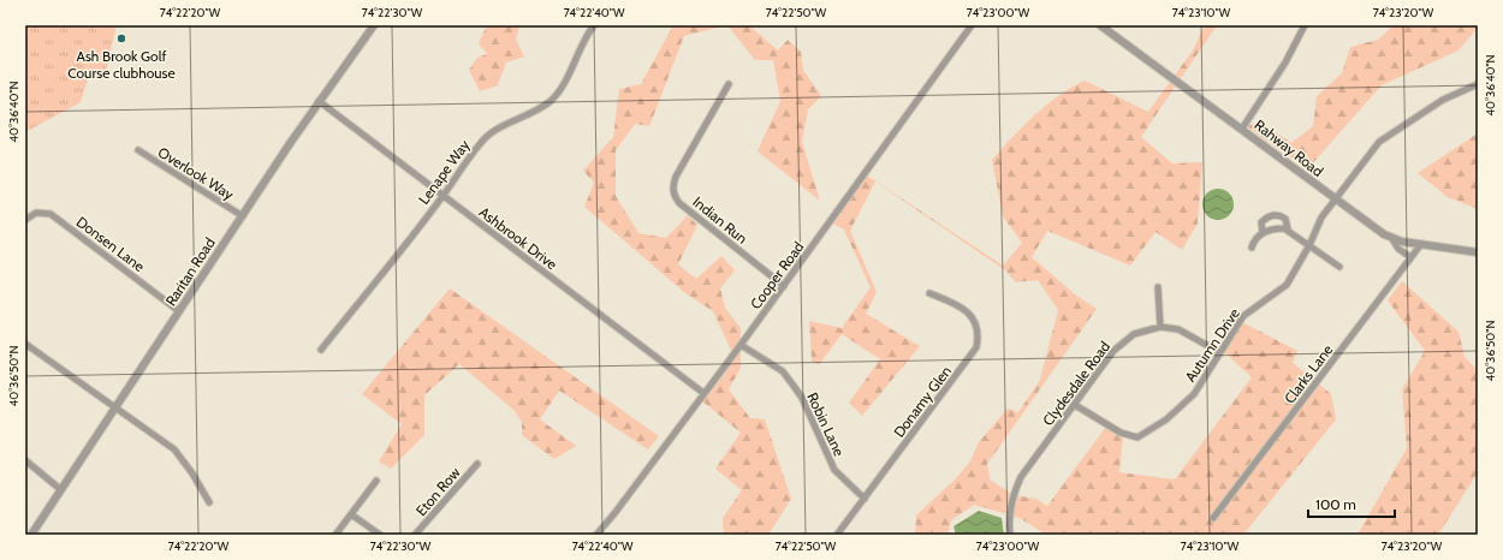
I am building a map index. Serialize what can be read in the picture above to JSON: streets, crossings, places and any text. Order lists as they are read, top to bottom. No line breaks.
{"streets":{"street":["Rahway Road","Lenape Way","Overlook Way","Indian Run","Ashbrook Drive","Donsen Lane","Raritan Road","Cooper Road","Autumn Drive","Clarks Lane","Clydesdale Road","Donamy Glen","Robin Lane","Eton Row"]},"crossings":[["Rahway Road","Autumn Drive"],["Rahway Road","Clarks Lane"],["Lenape Way","Ashbrook Drive"],["Overlook Way","Raritan Road"],["Indian Run","Cooper Road"],["Ashbrook Drive","Raritan Road"],["Ashbrook Drive","Cooper Road"],["Donsen Lane","Raritan Road"],["Cooper Road","Robin Lane"],["Autumn Drive","Clydesdale Road"],["Donamy Glen","Robin Lane"]],"places":["Ash Brook Golf Course clubhouse"],"scale_bar":"100 m","coordinates":["74°22'20\"W","74°22'30\"W","74°22'40\"W","74°22'50\"W","74°23'00\"W","74°23'10\"W","74°23'20\"W","40°36'40\"N","40°36'50\"N"]}
